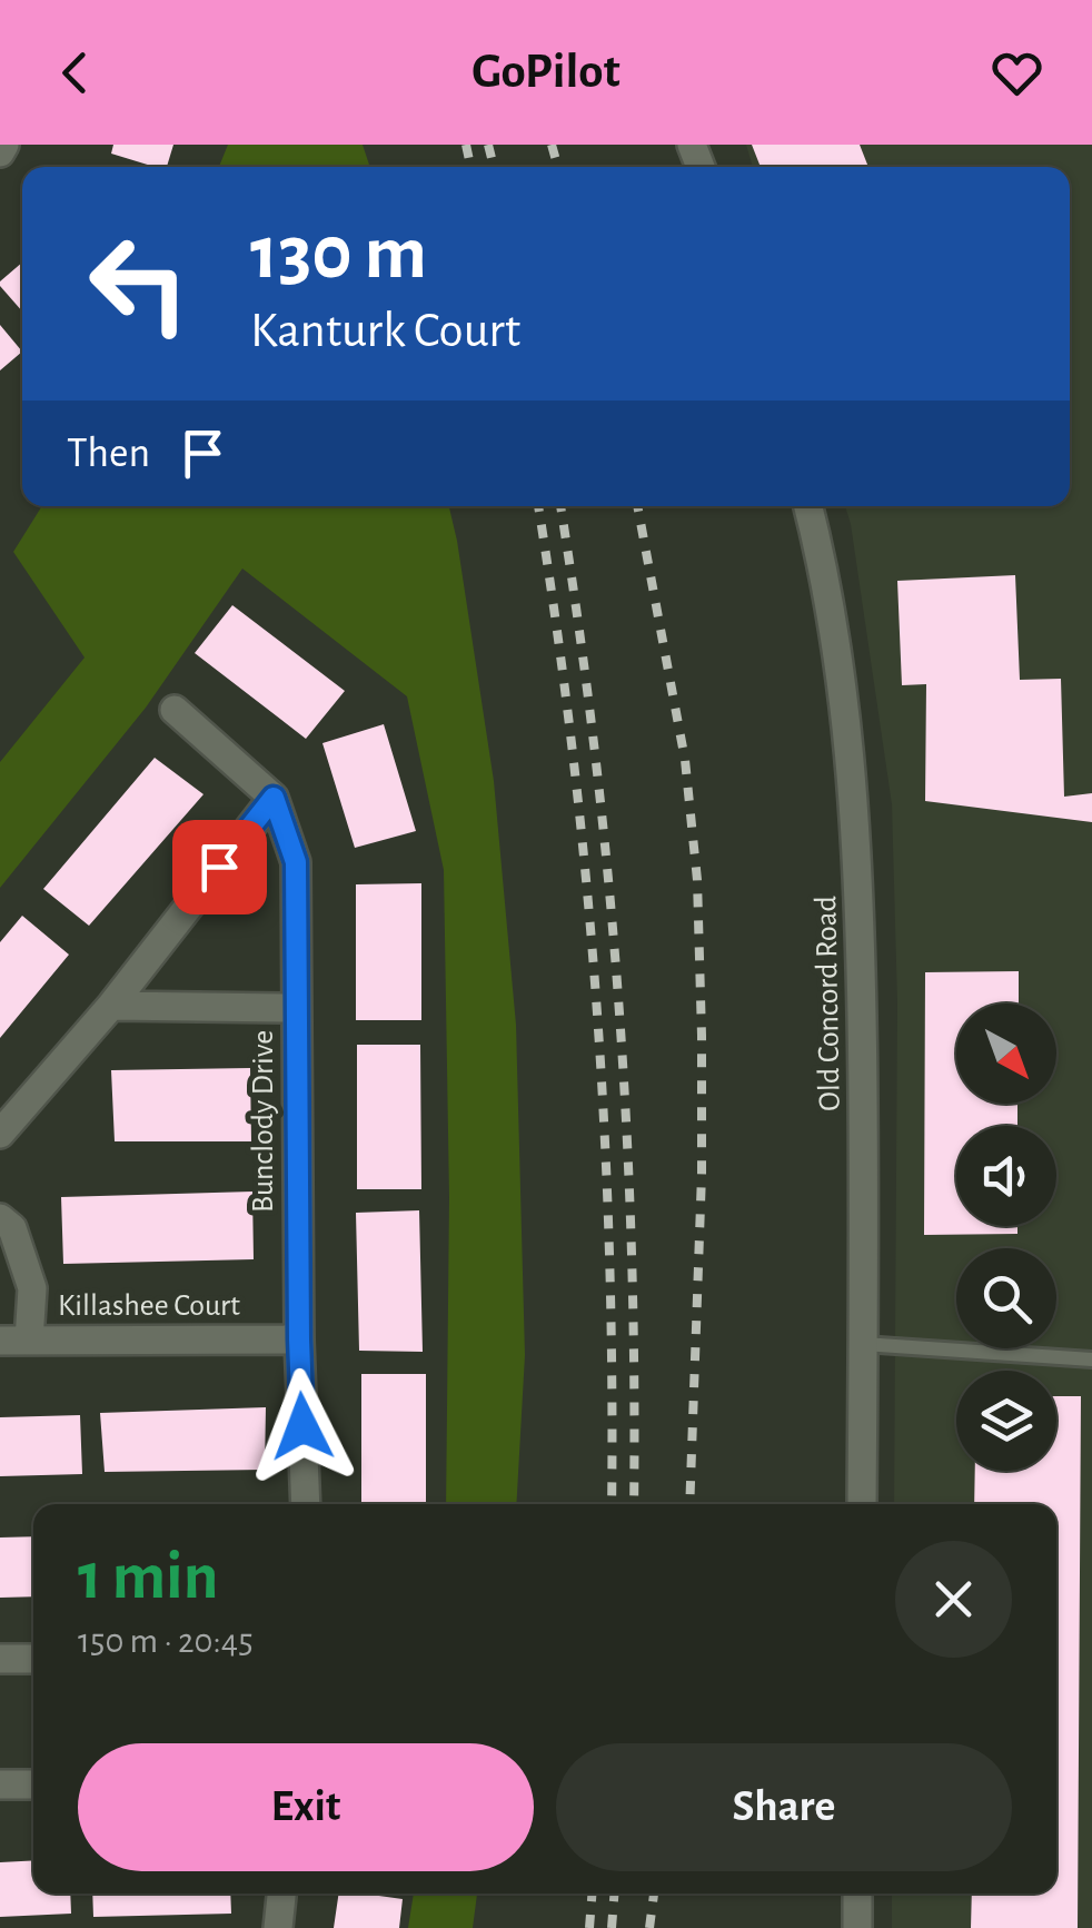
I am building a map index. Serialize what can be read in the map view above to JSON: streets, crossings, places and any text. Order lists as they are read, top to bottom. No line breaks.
{"streets":{"street":["Old Concord Road","Bunclody Drive","Killashee Court"]},"crossings":[["Bunclody Drive","Killashee Court"]],"north":"bottom right","page":{"header":"GoPilot","turn":["130 m","Kanturk Court"],"then":"Then","heading":["1 min","150 m · 20:45"],"buttons":["Exit","Share"]}}
